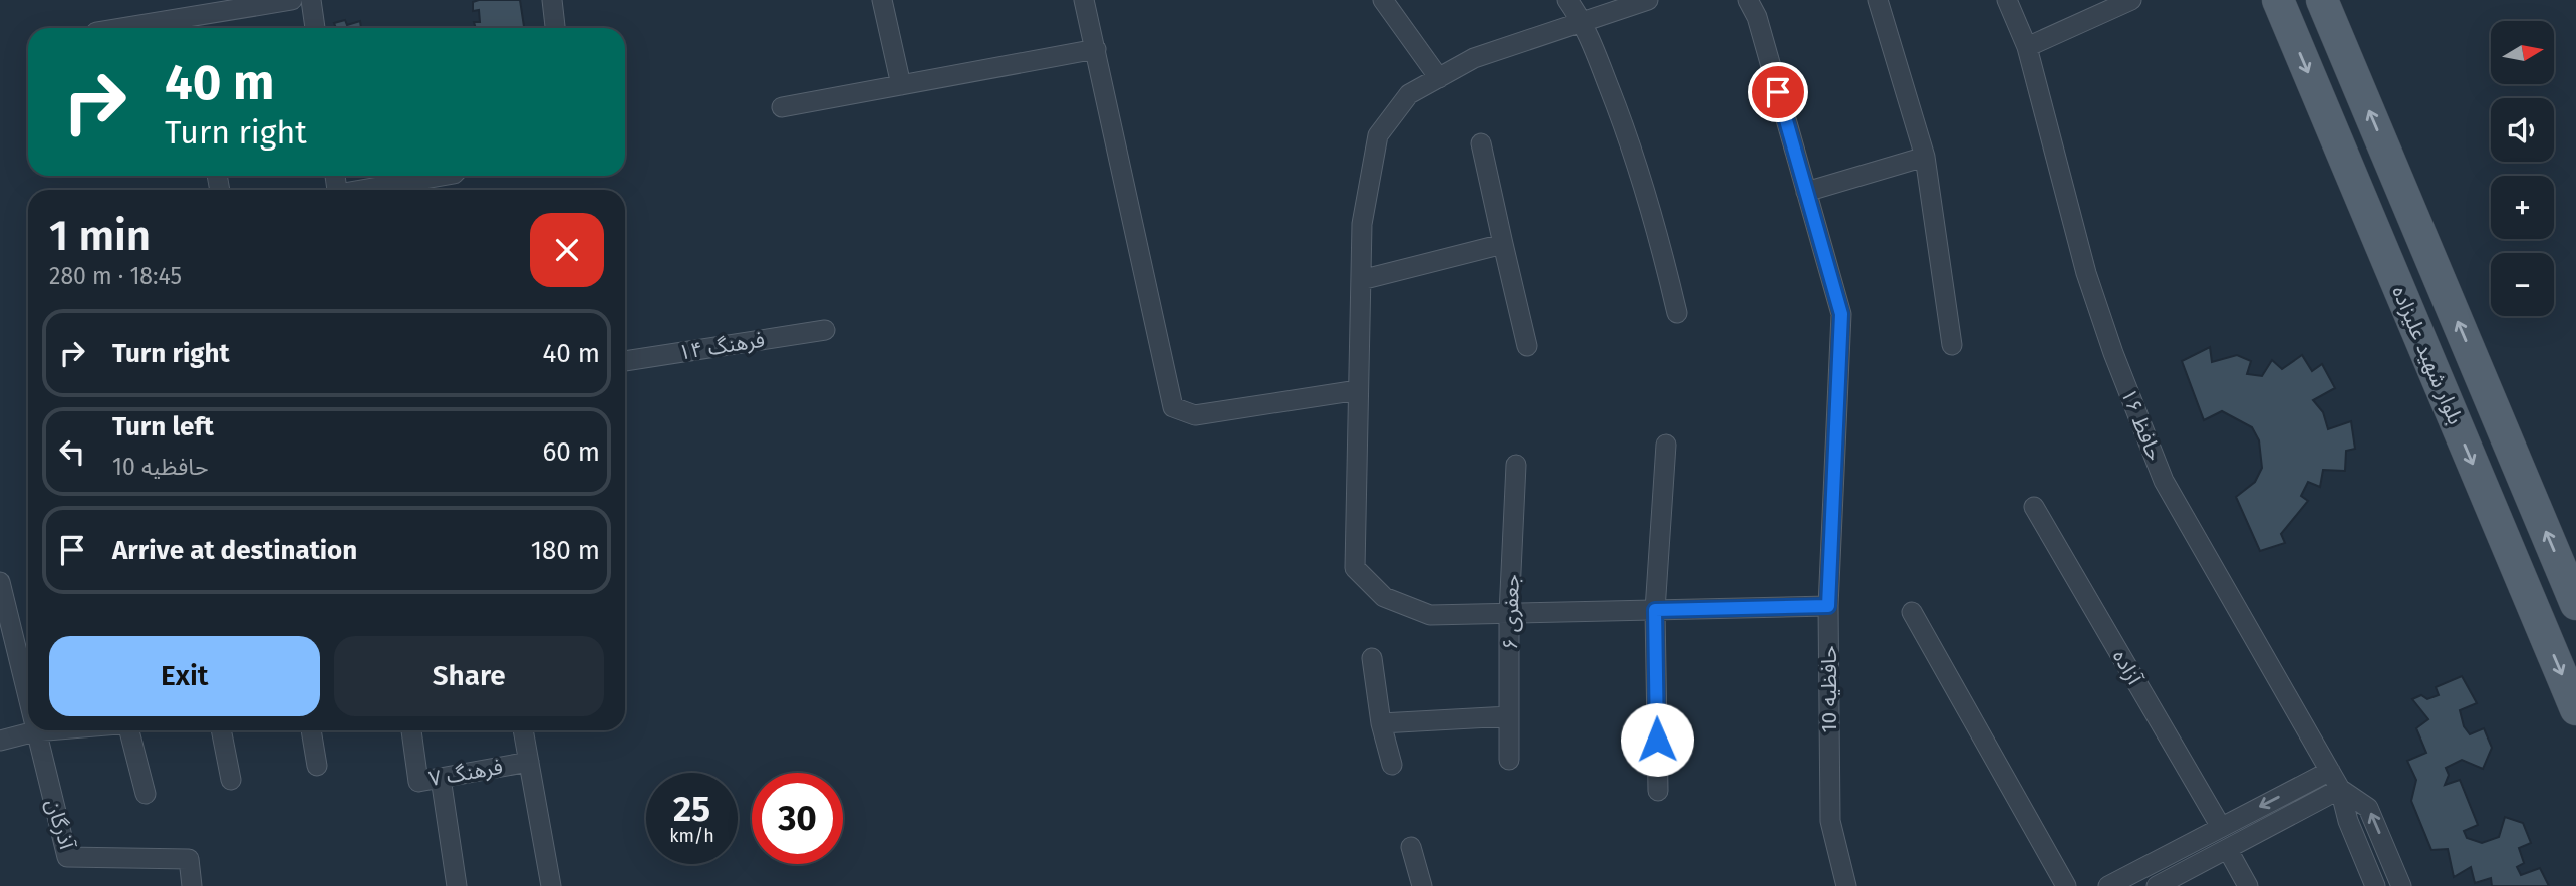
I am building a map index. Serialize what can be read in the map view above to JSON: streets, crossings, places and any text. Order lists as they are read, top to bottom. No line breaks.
{"streets":{"main road":["بلوار شهید علیزاده"],"street":["فرهنگ ۱۴","حافظ ۱۶","جعفری ۶","آزاده","حافظیه 10","فرهنگ ۷","آذرگان"]},"north":"right","page":{"map_buttons":["+","−"],"turn":["40 m","Turn right"],"heading":["1 min","280 m · 18:45"],"list":[{"name":"Turn right","value":"40 m"},{"name":"Turn left","note":"حافظیه 10","value":"60 m"},{"name":"Arrive at destination","value":"180 m"}],"buttons":["Exit","Share"],"speed":"25 km/h","limit":"30"}}
